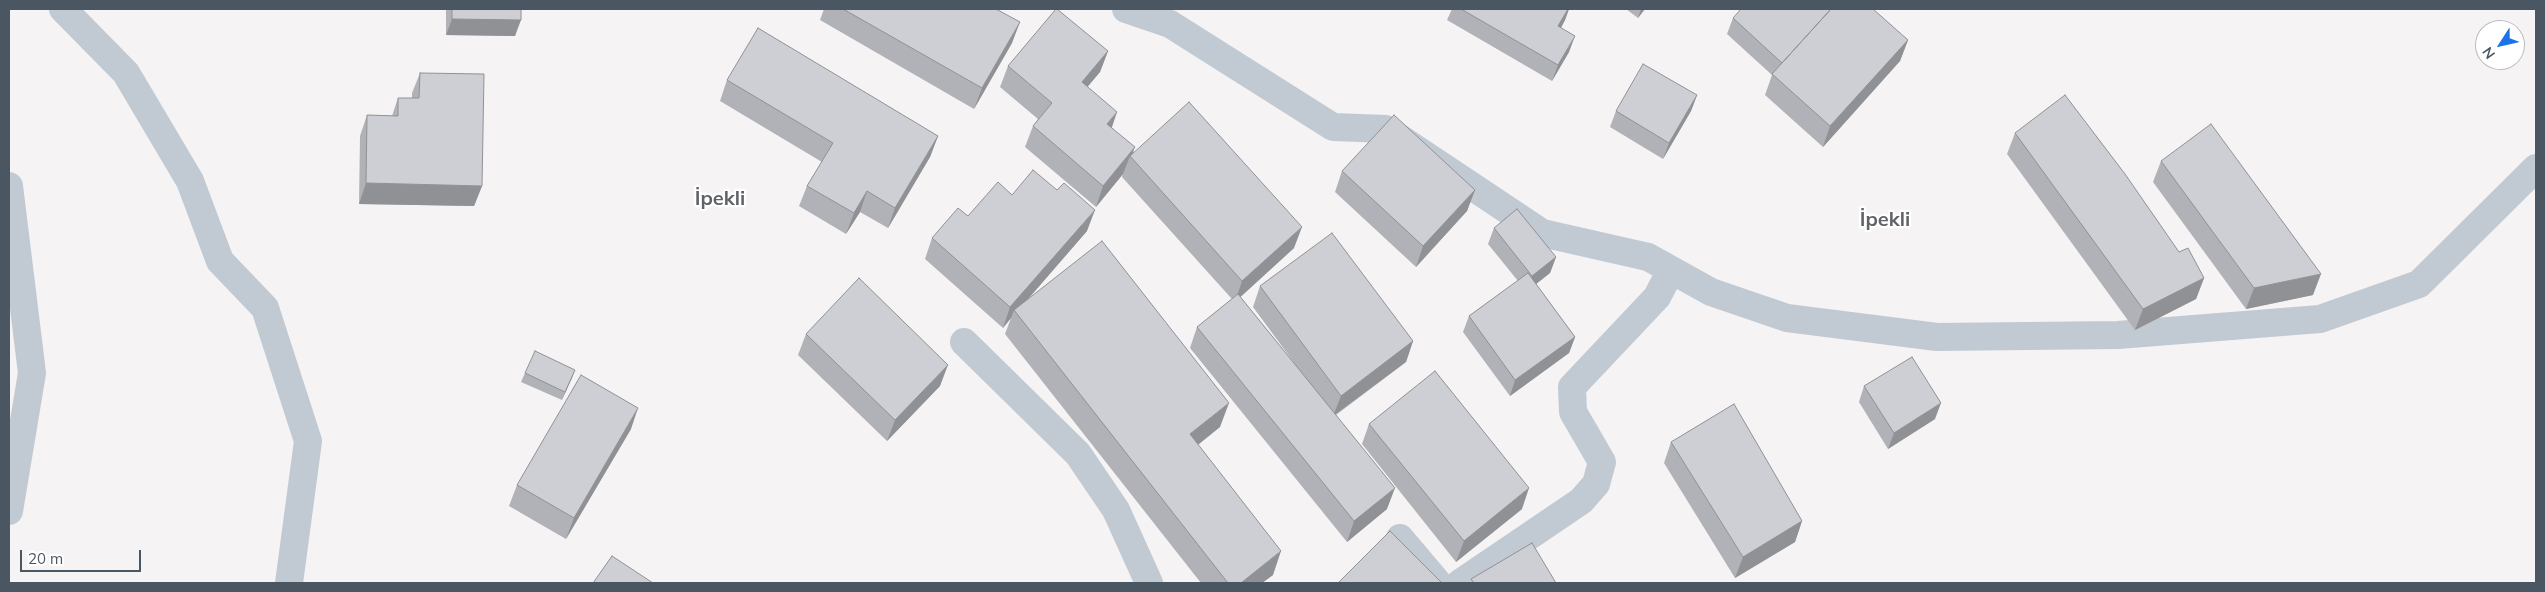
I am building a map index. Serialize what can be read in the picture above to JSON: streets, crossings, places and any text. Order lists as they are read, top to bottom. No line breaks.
{"districts":["İpekli","İpekli"],"scale_bar":"20 m","north":"bottom left"}
